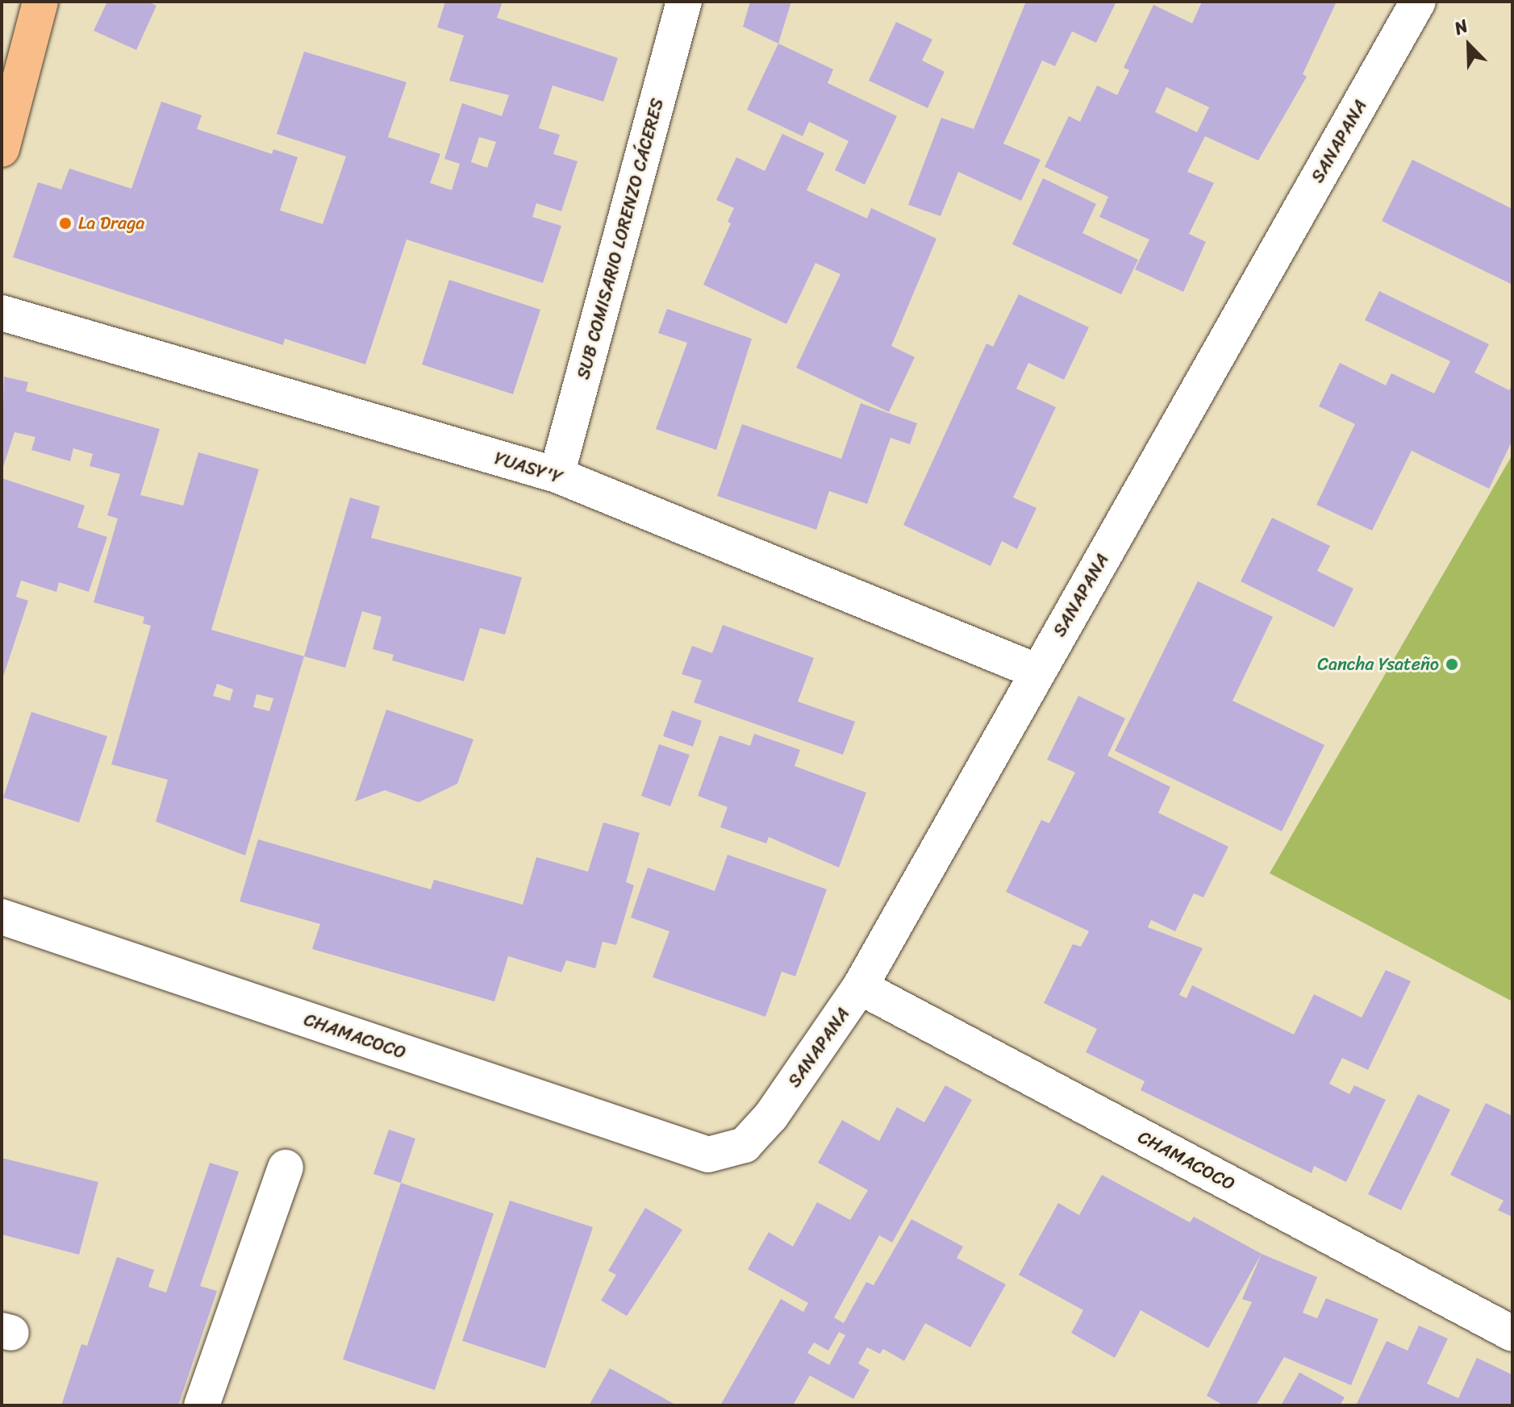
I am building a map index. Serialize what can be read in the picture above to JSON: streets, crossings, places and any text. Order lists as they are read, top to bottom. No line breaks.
{"streets":{"street":["SANAPANA","SUB COMISARIO LORENZO CÁCERES","YUASY'Y","CHAMACOCO"]},"crossings":[["SANAPANA","YUASY'Y"],["SANAPANA","CHAMACOCO"],["SUB COMISARIO LORENZO CÁCERES","YUASY'Y"]],"places":["La Draga","Cancha Ysateño"],"north":"top left"}
